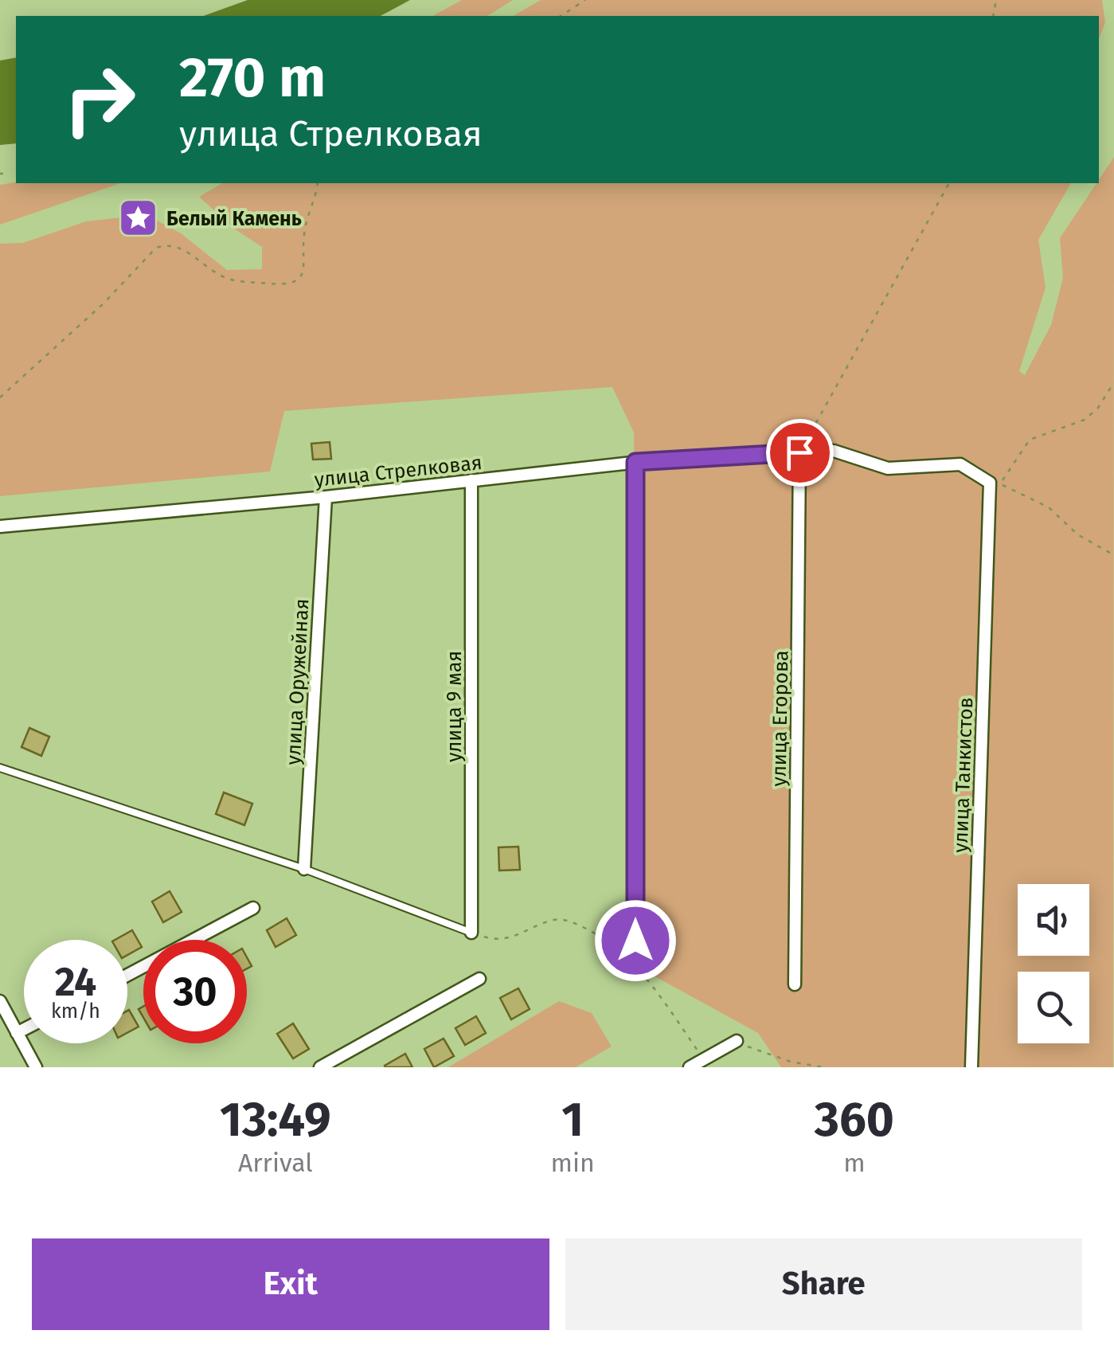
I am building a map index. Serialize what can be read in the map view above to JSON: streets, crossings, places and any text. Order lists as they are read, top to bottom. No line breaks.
{"streets":{"street":["улица Стрелковая","улица Оружейная","улица 9 мая","улица Егорова","улица Танкистов"]},"crossings":[["улица Стрелковая","улица Оружейная"],["улица Стрелковая","улица 9 мая"],["улица Стрелковая","улица Егорова"],["улица Стрелковая","улица Танкистов"]],"places":{"place":["Белый Камень"]},"page":{"turn":["270 m","улица Стрелковая"],"speed":"24 km/h","limit":"30","eta":["13:49","Arrival","1","min","360","m"],"buttons":["Exit","Share"]}}
